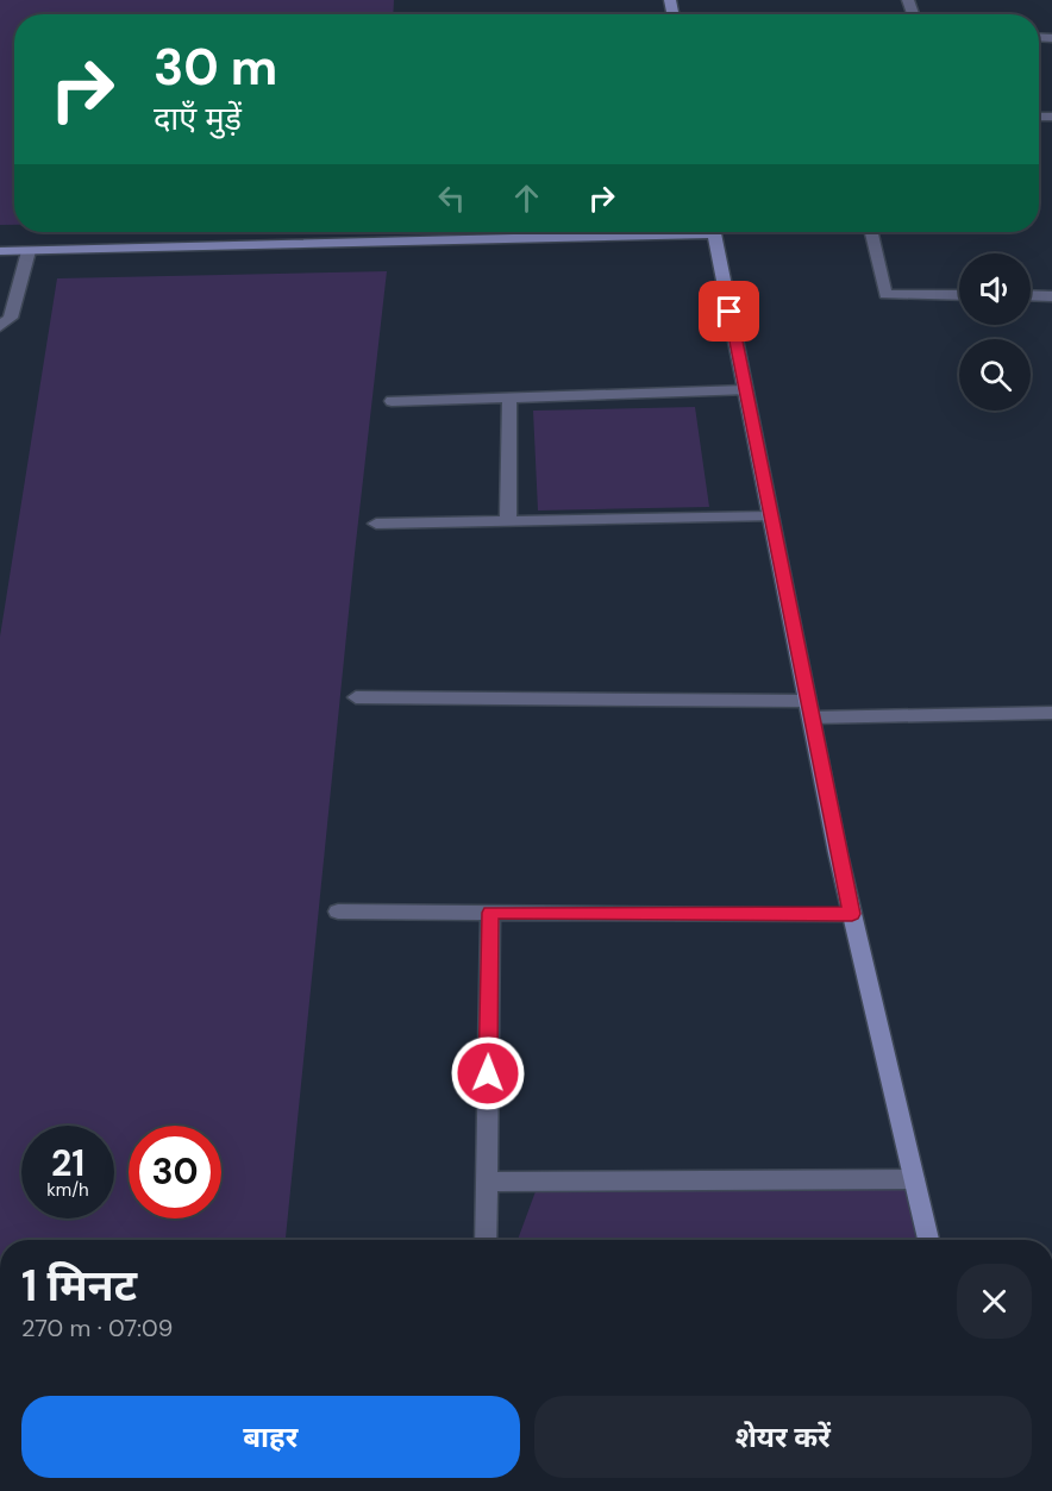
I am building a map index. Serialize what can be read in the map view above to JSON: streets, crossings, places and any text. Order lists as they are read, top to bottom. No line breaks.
{"page":{"turn":["30 m","दाएँ मुड़ें"],"speed":"21 km/h","limit":"30","heading":["1 मिनट","270 m · 07:09"],"buttons":["बाहर","शेयर करें"]}}
